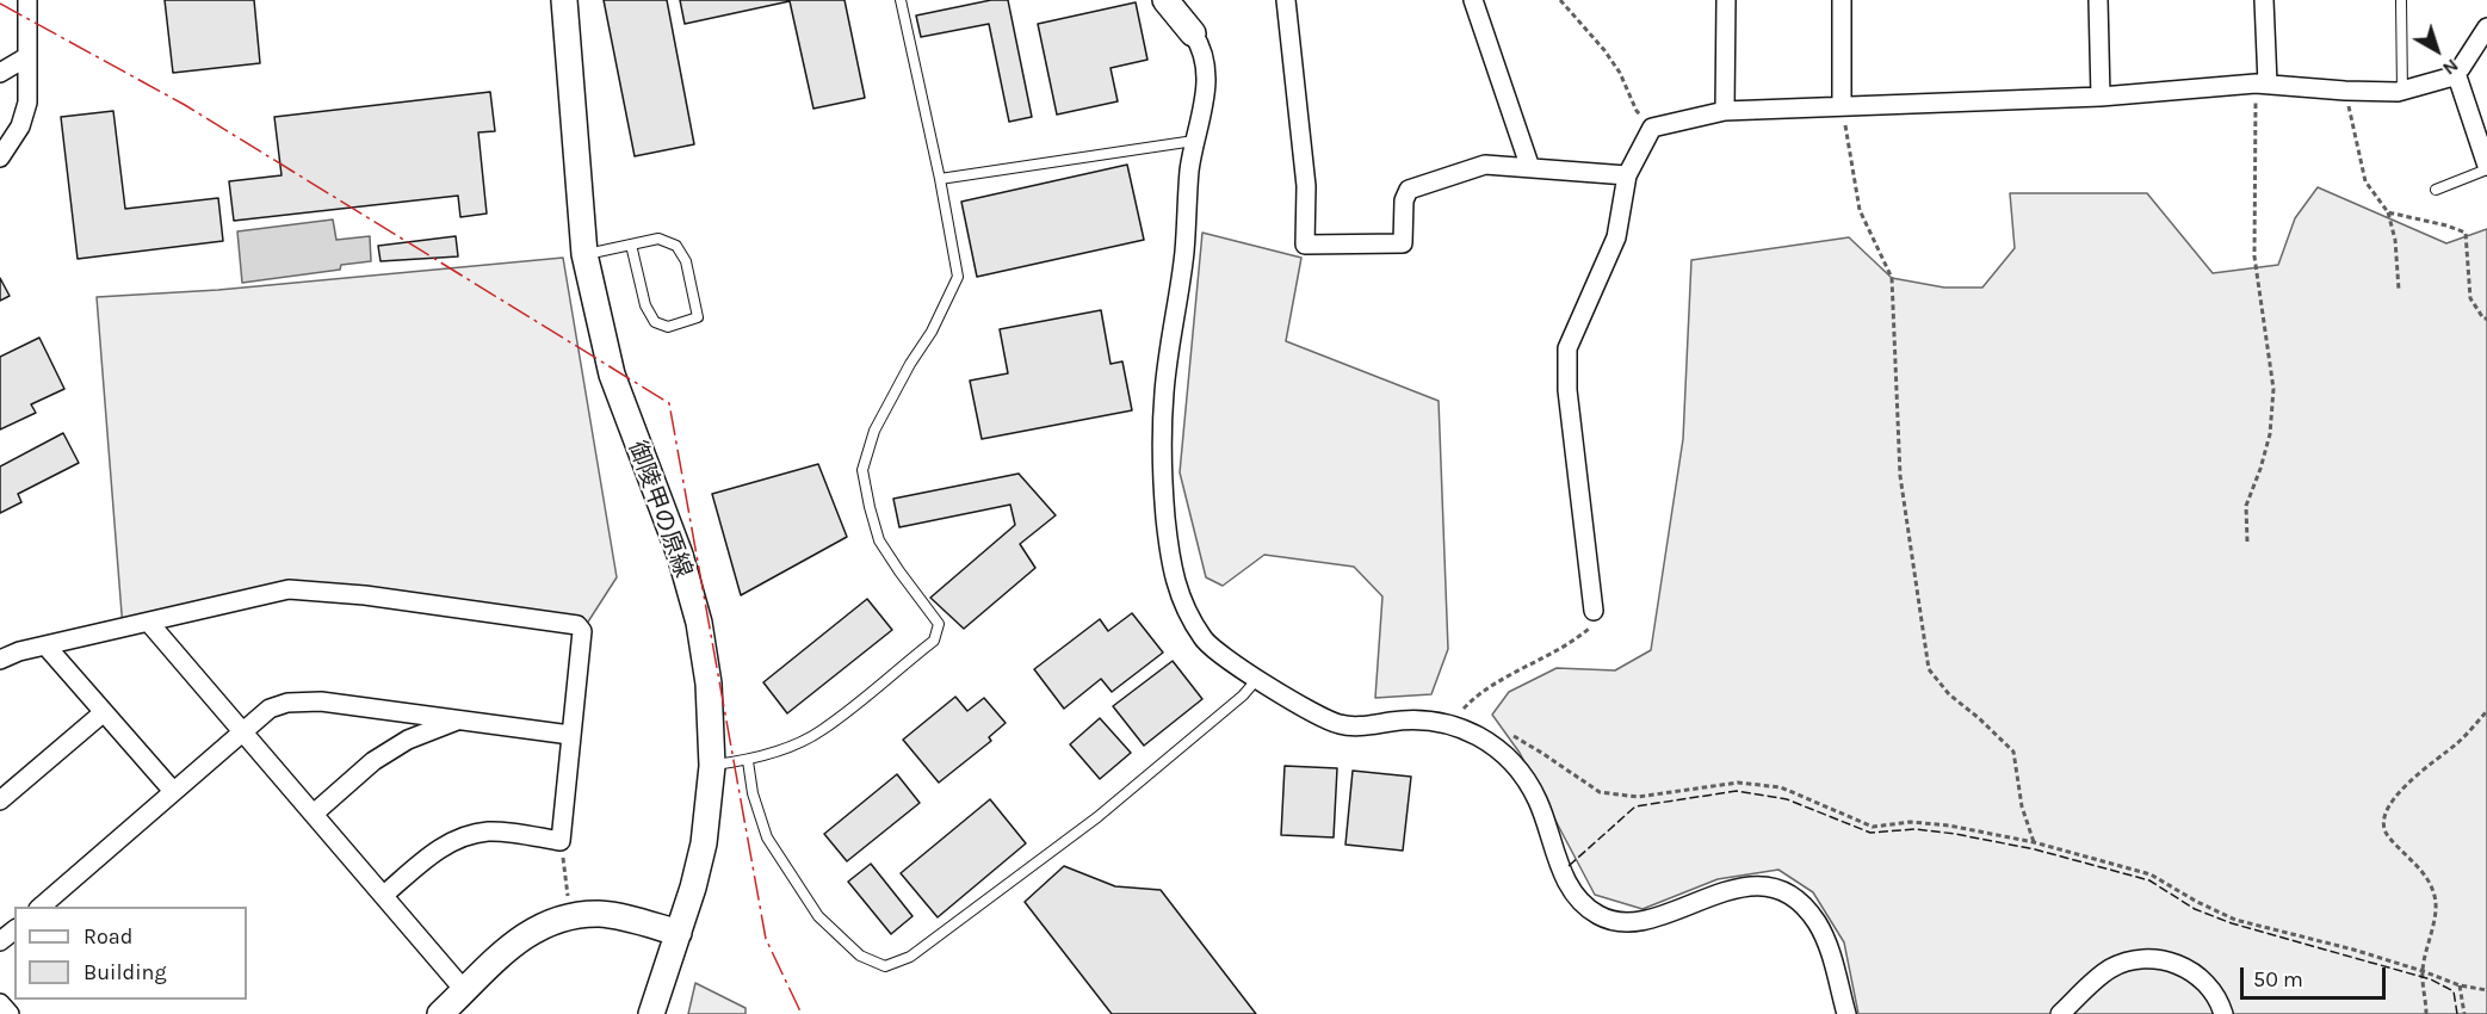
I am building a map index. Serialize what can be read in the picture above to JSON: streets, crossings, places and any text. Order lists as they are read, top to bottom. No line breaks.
{"streets":{"street":["御陵甲の原線"]},"legend":["Road","Building"],"scale_bar":"50 m","north":"bottom right"}
